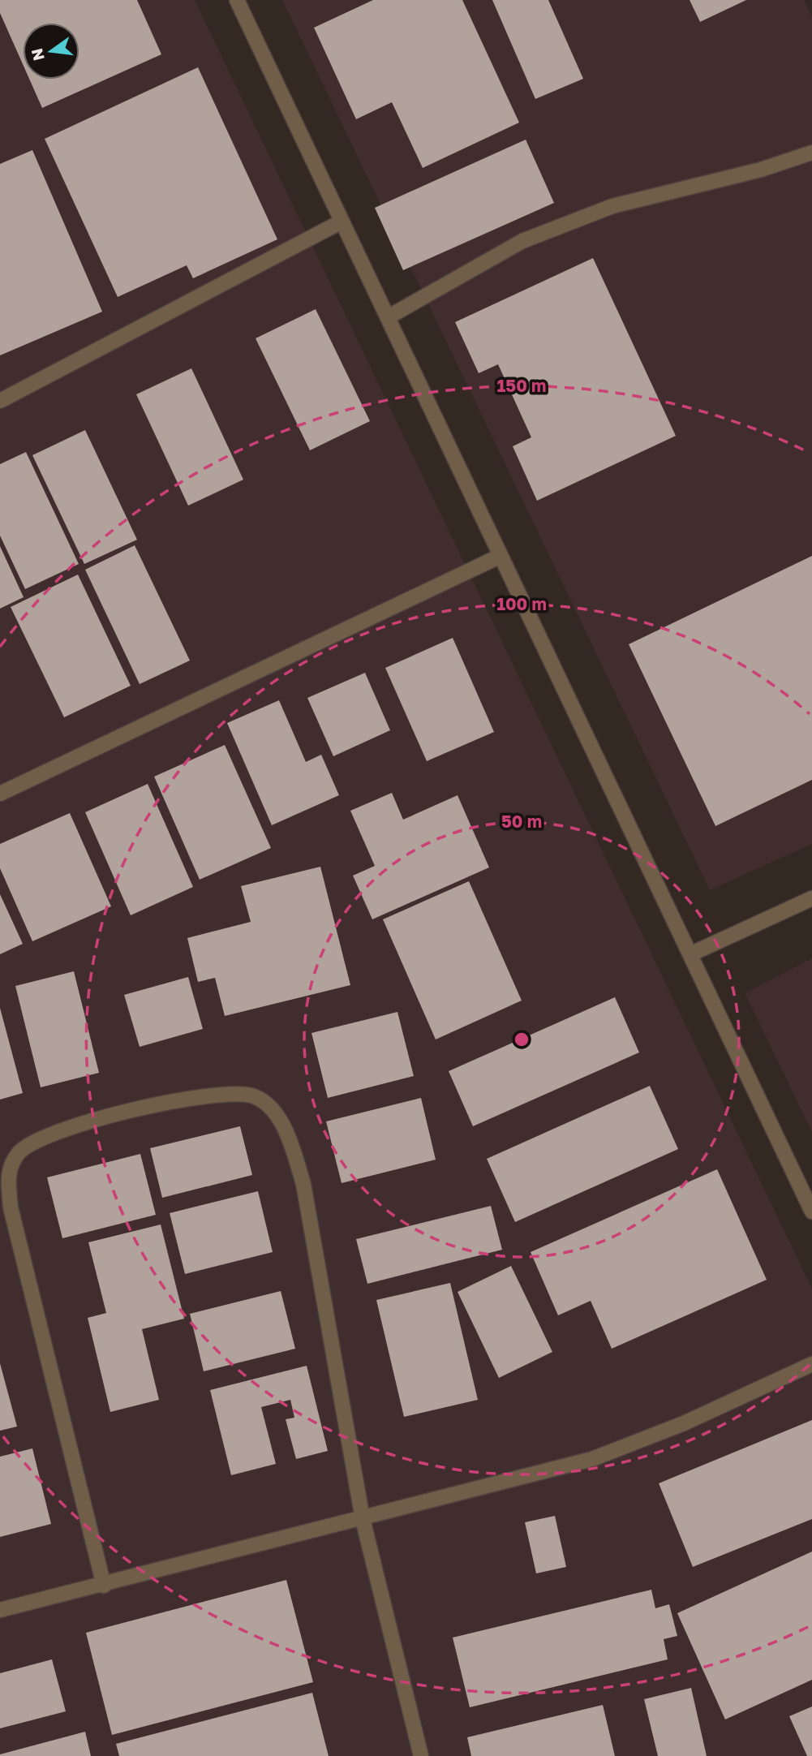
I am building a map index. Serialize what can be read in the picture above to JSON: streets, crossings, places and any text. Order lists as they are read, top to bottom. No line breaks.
{"north":"left","rings":["150 m","100 m","50 m"]}
